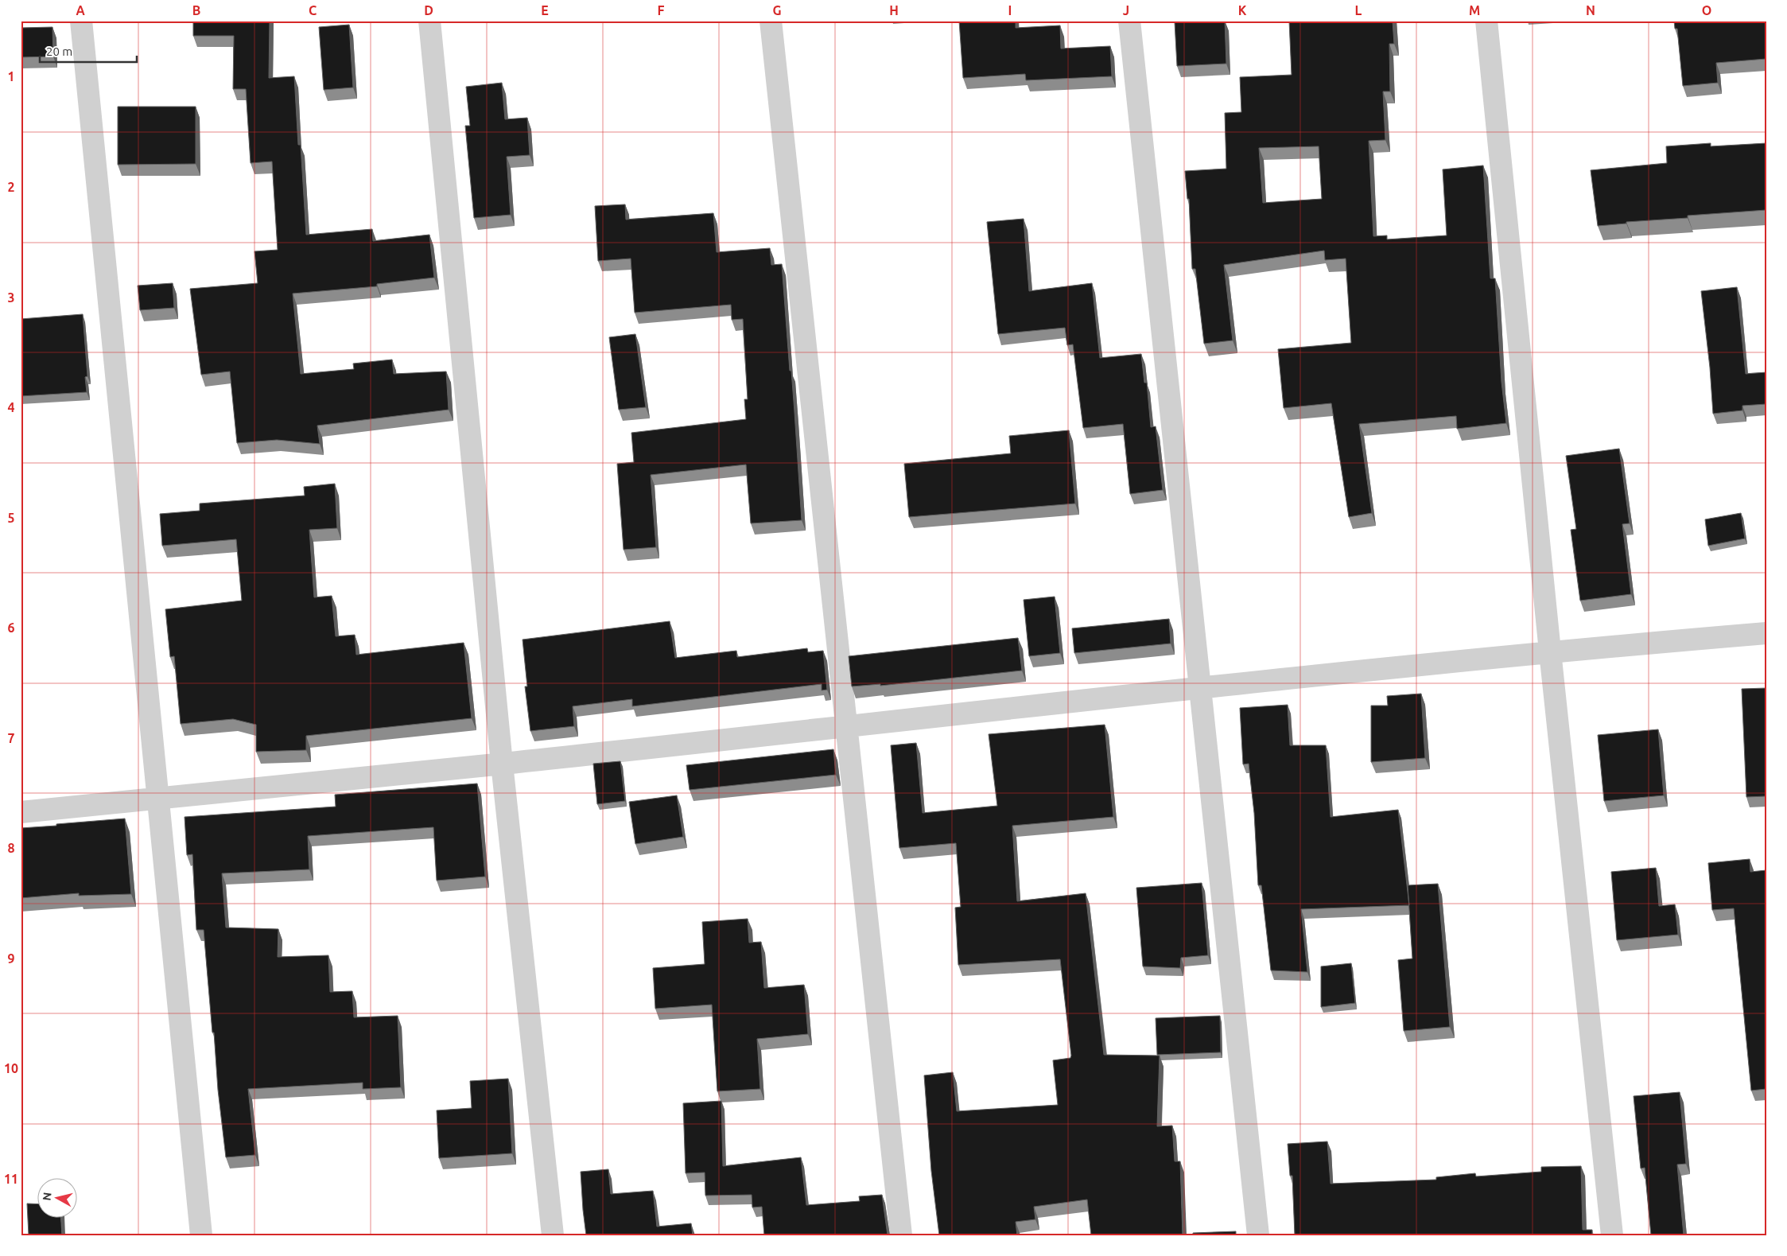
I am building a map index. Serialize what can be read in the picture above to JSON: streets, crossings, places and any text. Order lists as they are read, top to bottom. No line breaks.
{"scale_bar":"20 m","north":"left","grid":{"columns":["A","B","C","D","E","F","G","H","I","J","K","L","M","N","O"],"rows":["1","2","3","4","5","6","7","8","9","10","11"]}}
